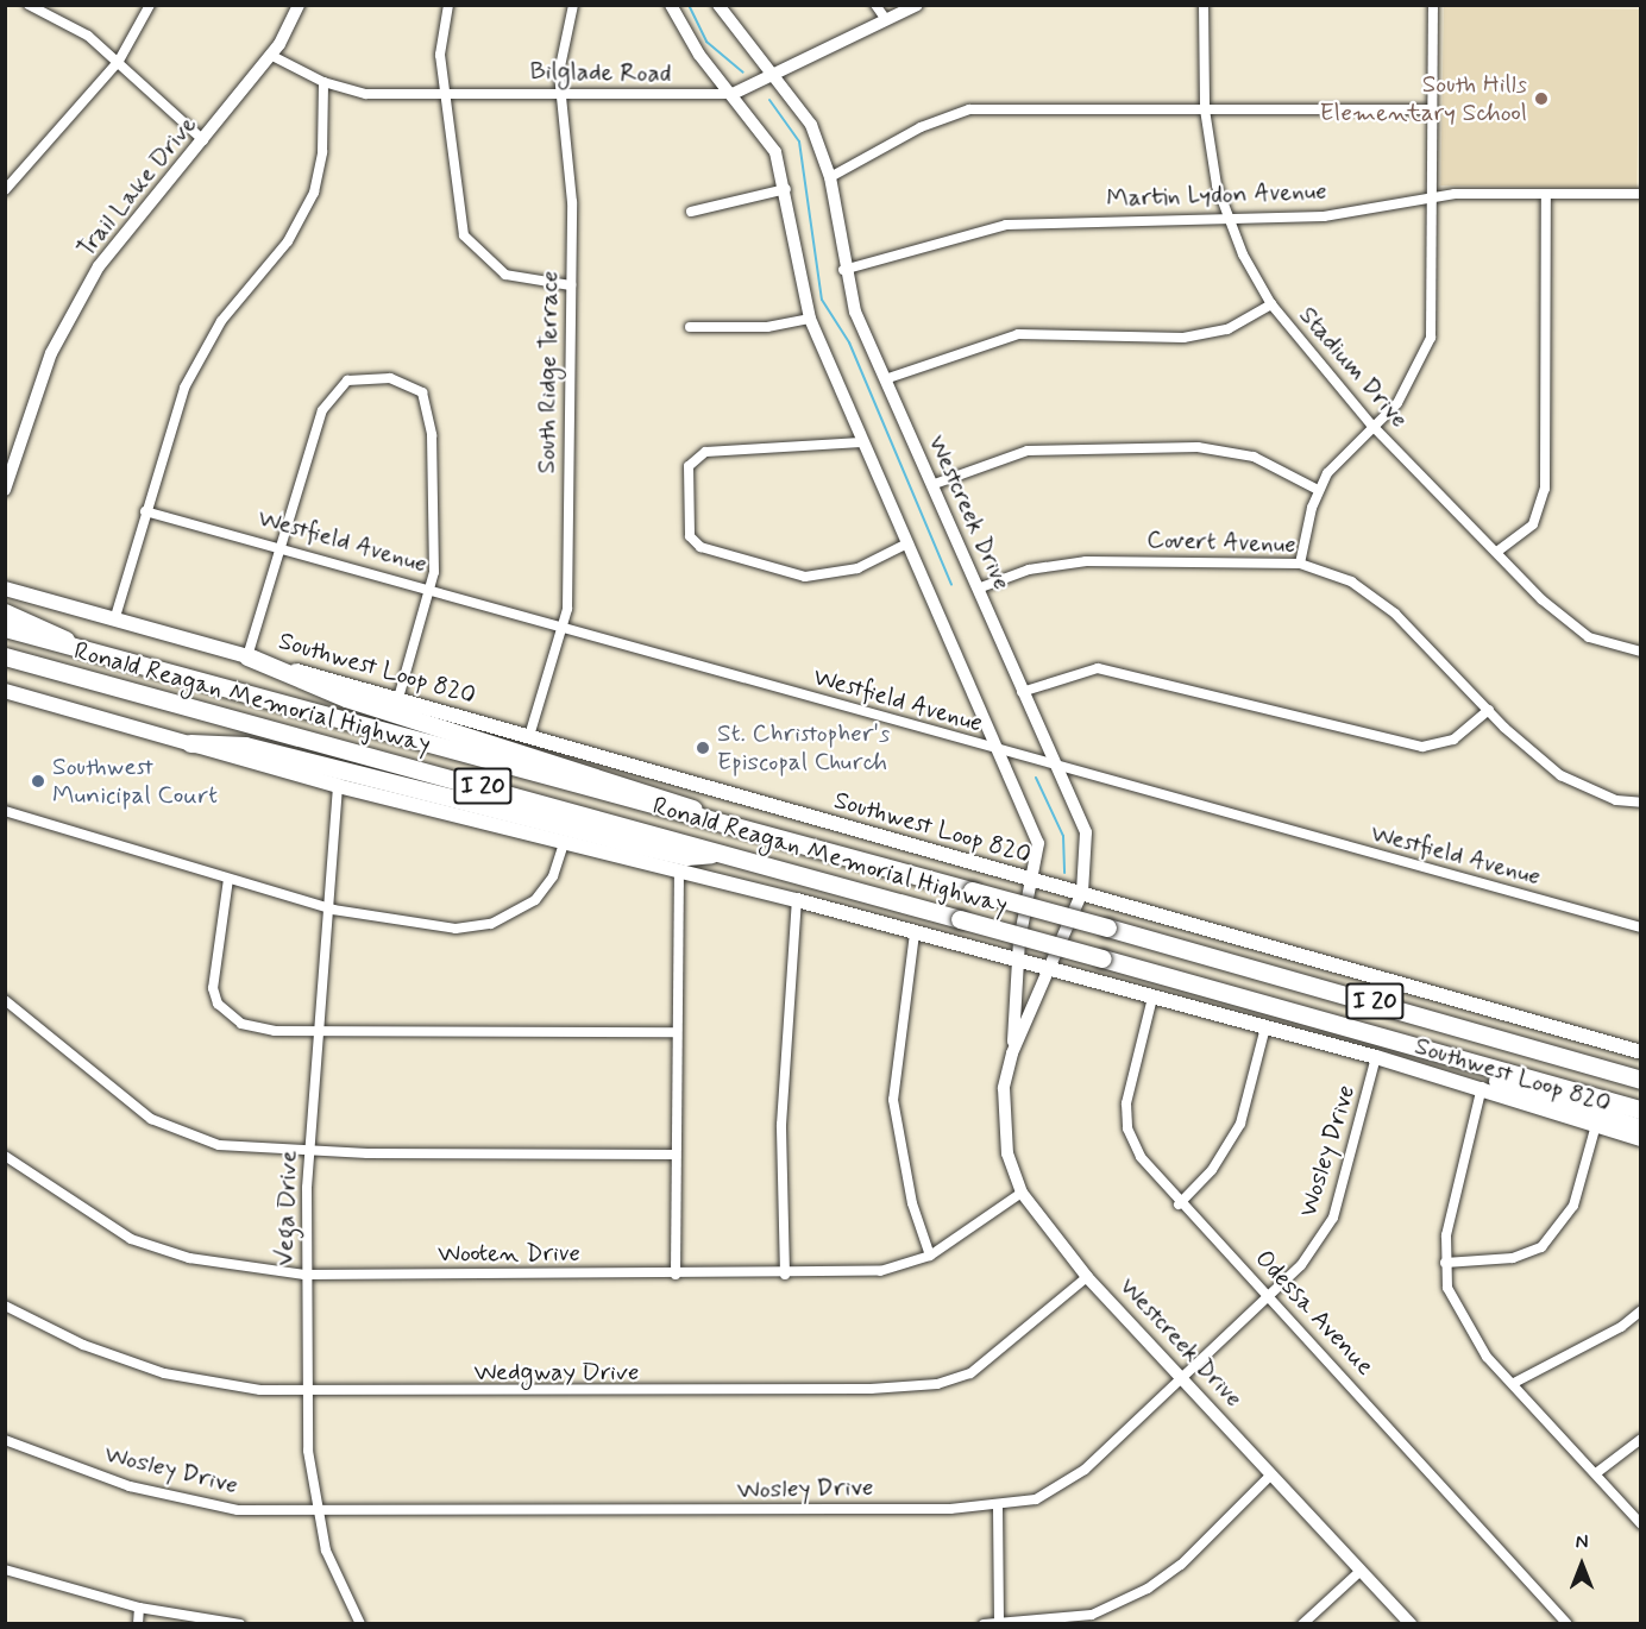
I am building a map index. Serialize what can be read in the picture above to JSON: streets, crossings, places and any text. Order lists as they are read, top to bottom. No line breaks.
{"streets":{"highway":["Ronald Reagan Memorial Highway","I 20"],"main road":["Southwest Loop 820"],"street":["Bilglade Road","Trail Lake Drive","Martin Lydon Avenue","Stadium Drive","South Ridge Terrace","Westcreek Drive","Westfield Avenue","Covert Avenue","Wosley Drive","Vega Drive","Wooten Drive","Odessa Avenue","Wedgway Drive"]},"crossings":[["Bilglade Road","Trail Lake Drive"],["Bilglade Road","South Ridge Terrace"],["Bilglade Road","Westcreek Drive"],["Martin Lydon Avenue","Stadium Drive"],["Martin Lydon Avenue","Westcreek Drive"],["South Ridge Terrace","Westfield Avenue"],["South Ridge Terrace","Southwest Loop 820"],["Westcreek Drive","Westfield Avenue"],["Westcreek Drive","Covert Avenue"],["Westcreek Drive","Southwest Loop 820"],["Westcreek Drive","Wosley Drive"],["Westcreek Drive","Wooten Drive"],["Westcreek Drive","Wedgway Drive"],["Southwest Loop 820","Wosley Drive"],["Southwest Loop 820","Vega Drive"],["Southwest Loop 820","Odessa Avenue"],["Wosley Drive","Vega Drive"],["Wosley Drive","Odessa Avenue"],["Vega Drive","Wooten Drive"],["Vega Drive","Wedgway Drive"]],"places":["South Hills Elementary School","St. Christopher's Episcopal Church","Southwest Municipal Court"],"north":"top"}
